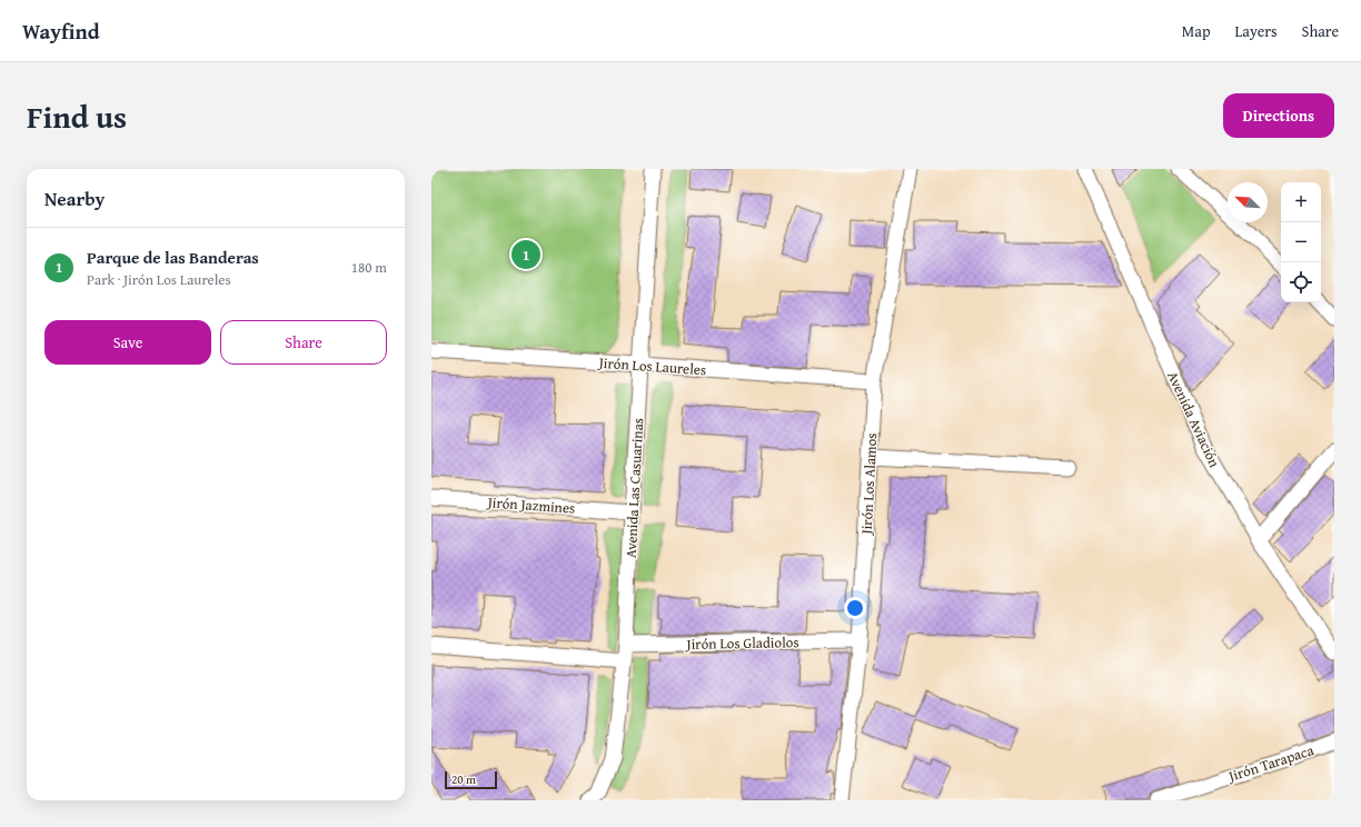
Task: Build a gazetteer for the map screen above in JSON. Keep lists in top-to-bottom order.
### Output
{
  "streets": {
    "street": [
      "Jirón Los Laureles",
      "Avenida Aviación",
      "Jirón Los Alamos",
      "Avenida Las Casuarinas",
      "Jirón Jazmines",
      "Jirón Los Gladiolos",
      "Jirón Tarapaca"
    ]
  },
  "crossings": [
    ["Jirón Los Laureles", "Jirón Los Alamos"],
    ["Jirón Los Laureles", "Avenida Las Casuarinas"],
    ["Jirón Los Alamos", "Jirón Los Gladiolos"],
    ["Avenida Las Casuarinas", "Jirón Jazmines"],
    ["Avenida Las Casuarinas", "Jirón Los Gladiolos"]
  ],
  "scale_bar": "20 m",
  "north": "top left",
  "page": {
    "header": "Wayfind",
    "nav": ["Map", "Layers", "Share"],
    "title": "Find us",
    "buttons": [
      "Directions",
      ["Save", "Share"]
    ],
    "heading": "Nearby",
    "map_buttons": ["+", "−"],
    "list": [
      {
        "mark": "1",
        "name": "Parque de las Banderas",
        "note": "Park · Jirón Los Laureles",
        "value": "180 m"
      }
    ],
    "pins": "1",
    "scale": "20 m"
  }
}
